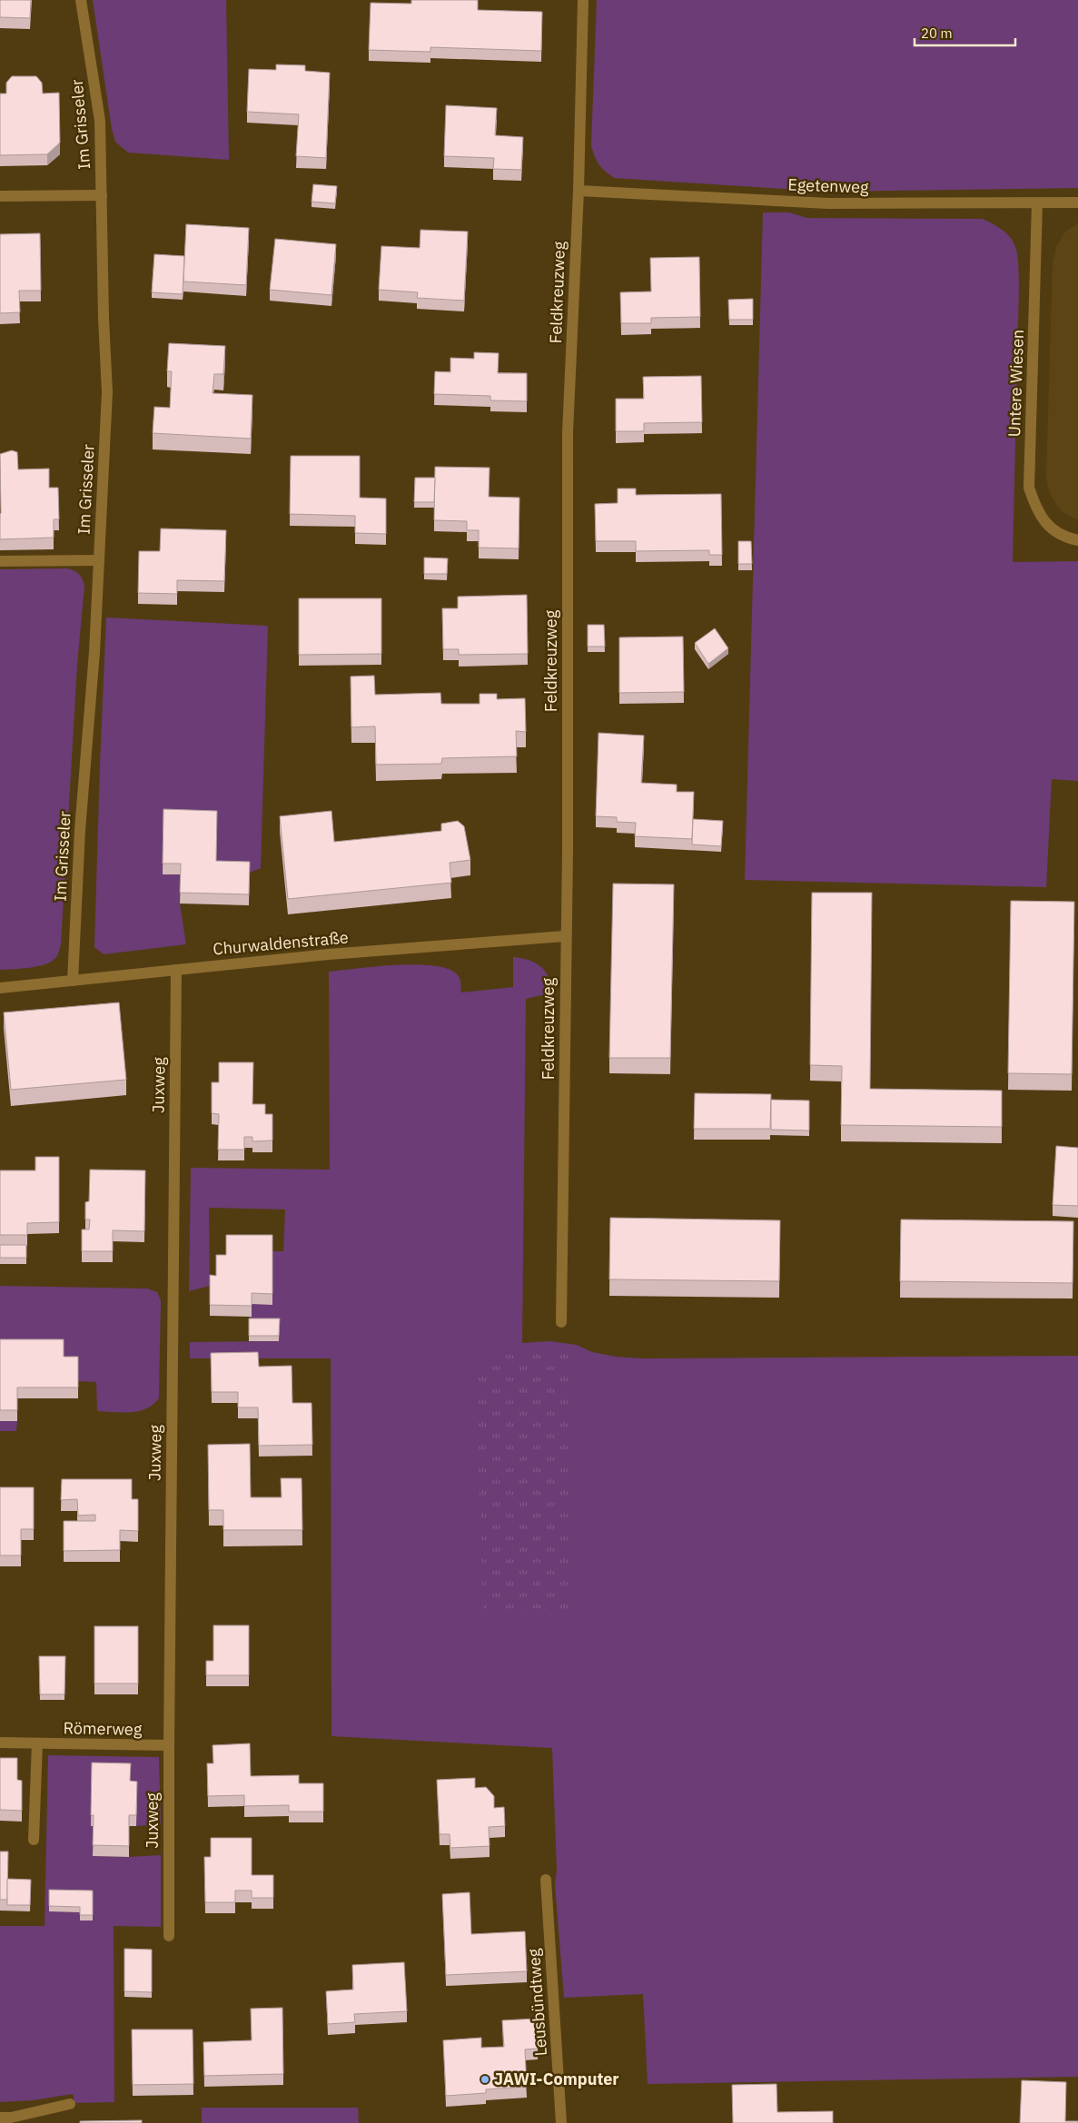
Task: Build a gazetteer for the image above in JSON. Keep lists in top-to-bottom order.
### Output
{
  "streets": {
    "street": [
      "Im Grisseler",
      "Egetenweg",
      "Feldkreuzweg",
      "Untere Wiesen",
      "Churwaldenstraße",
      "Juxweg",
      "Römerweg",
      "Leusbündtweg"
    ]
  },
  "crossings": [
    ["Im Grisseler", "Churwaldenstraße"],
    ["Egetenweg", "Feldkreuzweg"],
    ["Egetenweg", "Untere Wiesen"],
    ["Feldkreuzweg", "Churwaldenstraße"],
    ["Churwaldenstraße", "Juxweg"],
    ["Juxweg", "Römerweg"]
  ],
  "places": ["JAWI-Computer"],
  "scale_bar": "20 m"
}
